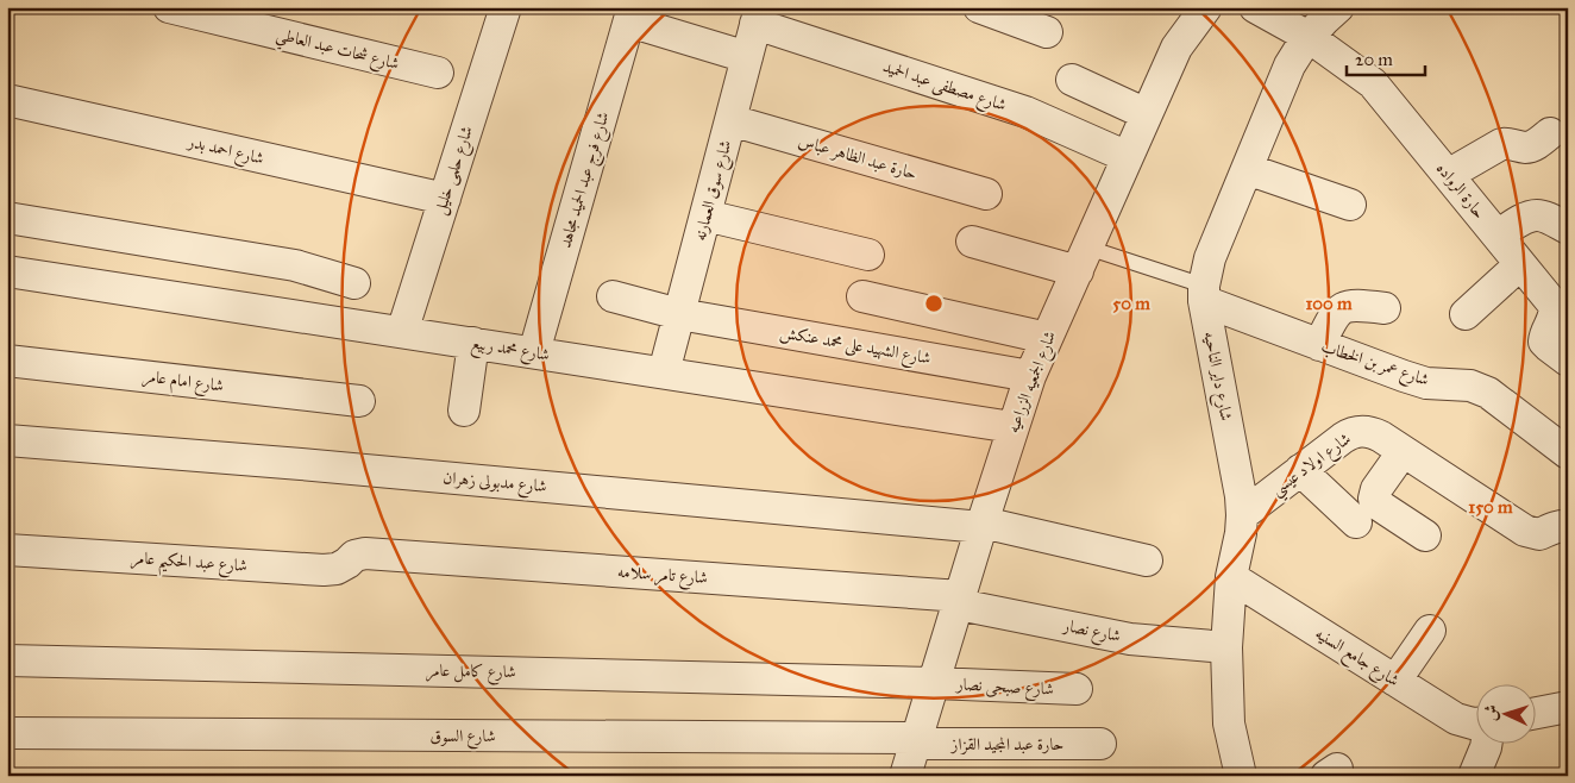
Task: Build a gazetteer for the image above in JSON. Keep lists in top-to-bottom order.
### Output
{
  "streets": {
    "street": [
      "شارع شحات عبد العاطي",
      "شارع مصطفى عبد الحميد",
      "شارع احمد بدر",
      "حارة عبد الظاهر عباس",
      "شارع حلمى خليل",
      "شارع فرج عبد الحميد مجاهد",
      "شارع سوق العمارنه",
      "حارة الرواده",
      "شارع الشهيد على محمد عنكش",
      "شارع محمد ربيع",
      "شارع عمر بن الخطاب",
      "شارع داير الناحيه",
      "شارع امام عامر",
      "شارع الجمعيه الزراعيه",
      "شارع اولاد عيسي",
      "شارع مدبولى زهران",
      "شارع عبد الحكيم عامر",
      "شارع تامر سلامه",
      "شارع نصار",
      "شارع جامع السنيه",
      "شارع كامل عامر",
      "شارع صبحى نصار",
      "شارع السوق",
      "حارة عبد المجيد القزاز"
    ]
  },
  "crossings": [
    ["شارع مصطفى عبد الحميد", "شارع سوق العمارنه"],
    ["شارع مصطفى عبد الحميد", "شارع الجمعيه الزراعيه"],
    ["شارع احمد بدر", "شارع حلمى خليل"],
    ["حارة عبد الظاهر عباس", "شارع سوق العمارنه"],
    ["شارع حلمى خليل", "شارع محمد ربيع"],
    ["شارع فرج عبد الحميد مجاهد", "شارع محمد ربيع"],
    ["شارع سوق العمارنه", "شارع الشهيد على محمد عنكش"],
    ["شارع سوق العمارنه", "شارع محمد ربيع"],
    ["حارة الرواده", "شارع داير الناحيه"],
    ["شارع الشهيد على محمد عنكش", "شارع الجمعيه الزراعيه"],
    ["شارع محمد ربيع", "شارع الجمعيه الزراعيه"],
    ["شارع عمر بن الخطاب", "شارع داير الناحيه"],
    ["شارع داير الناحيه", "شارع اولاد عيسي"],
    ["شارع داير الناحيه", "شارع نصار"],
    ["شارع داير الناحيه", "شارع جامع السنيه"],
    ["شارع الجمعيه الزراعيه", "شارع مدبولى زهران"],
    ["شارع الجمعيه الزراعيه", "شارع تامر سلامه"],
    ["شارع الجمعيه الزراعيه", "شارع نصار"],
    ["شارع الجمعيه الزراعيه", "شارع كامل عامر"],
    ["شارع الجمعيه الزراعيه", "شارع صبحى نصار"],
    ["شارع الجمعيه الزراعيه", "شارع السوق"],
    ["شارع الجمعيه الزراعيه", "حارة عبد المجيد القزاز"],
    ["شارع عبد الحكيم عامر", "شارع تامر سلامه"],
    ["شارع تامر سلامه", "شارع نصار"],
    ["شارع كامل عامر", "شارع صبحى نصار"],
    ["شارع السوق", "حارة عبد المجيد القزاز"]
  ],
  "scale_bar": "20 m",
  "north": "left",
  "rings": ["50 m", "100 m", "150 m"]
}
